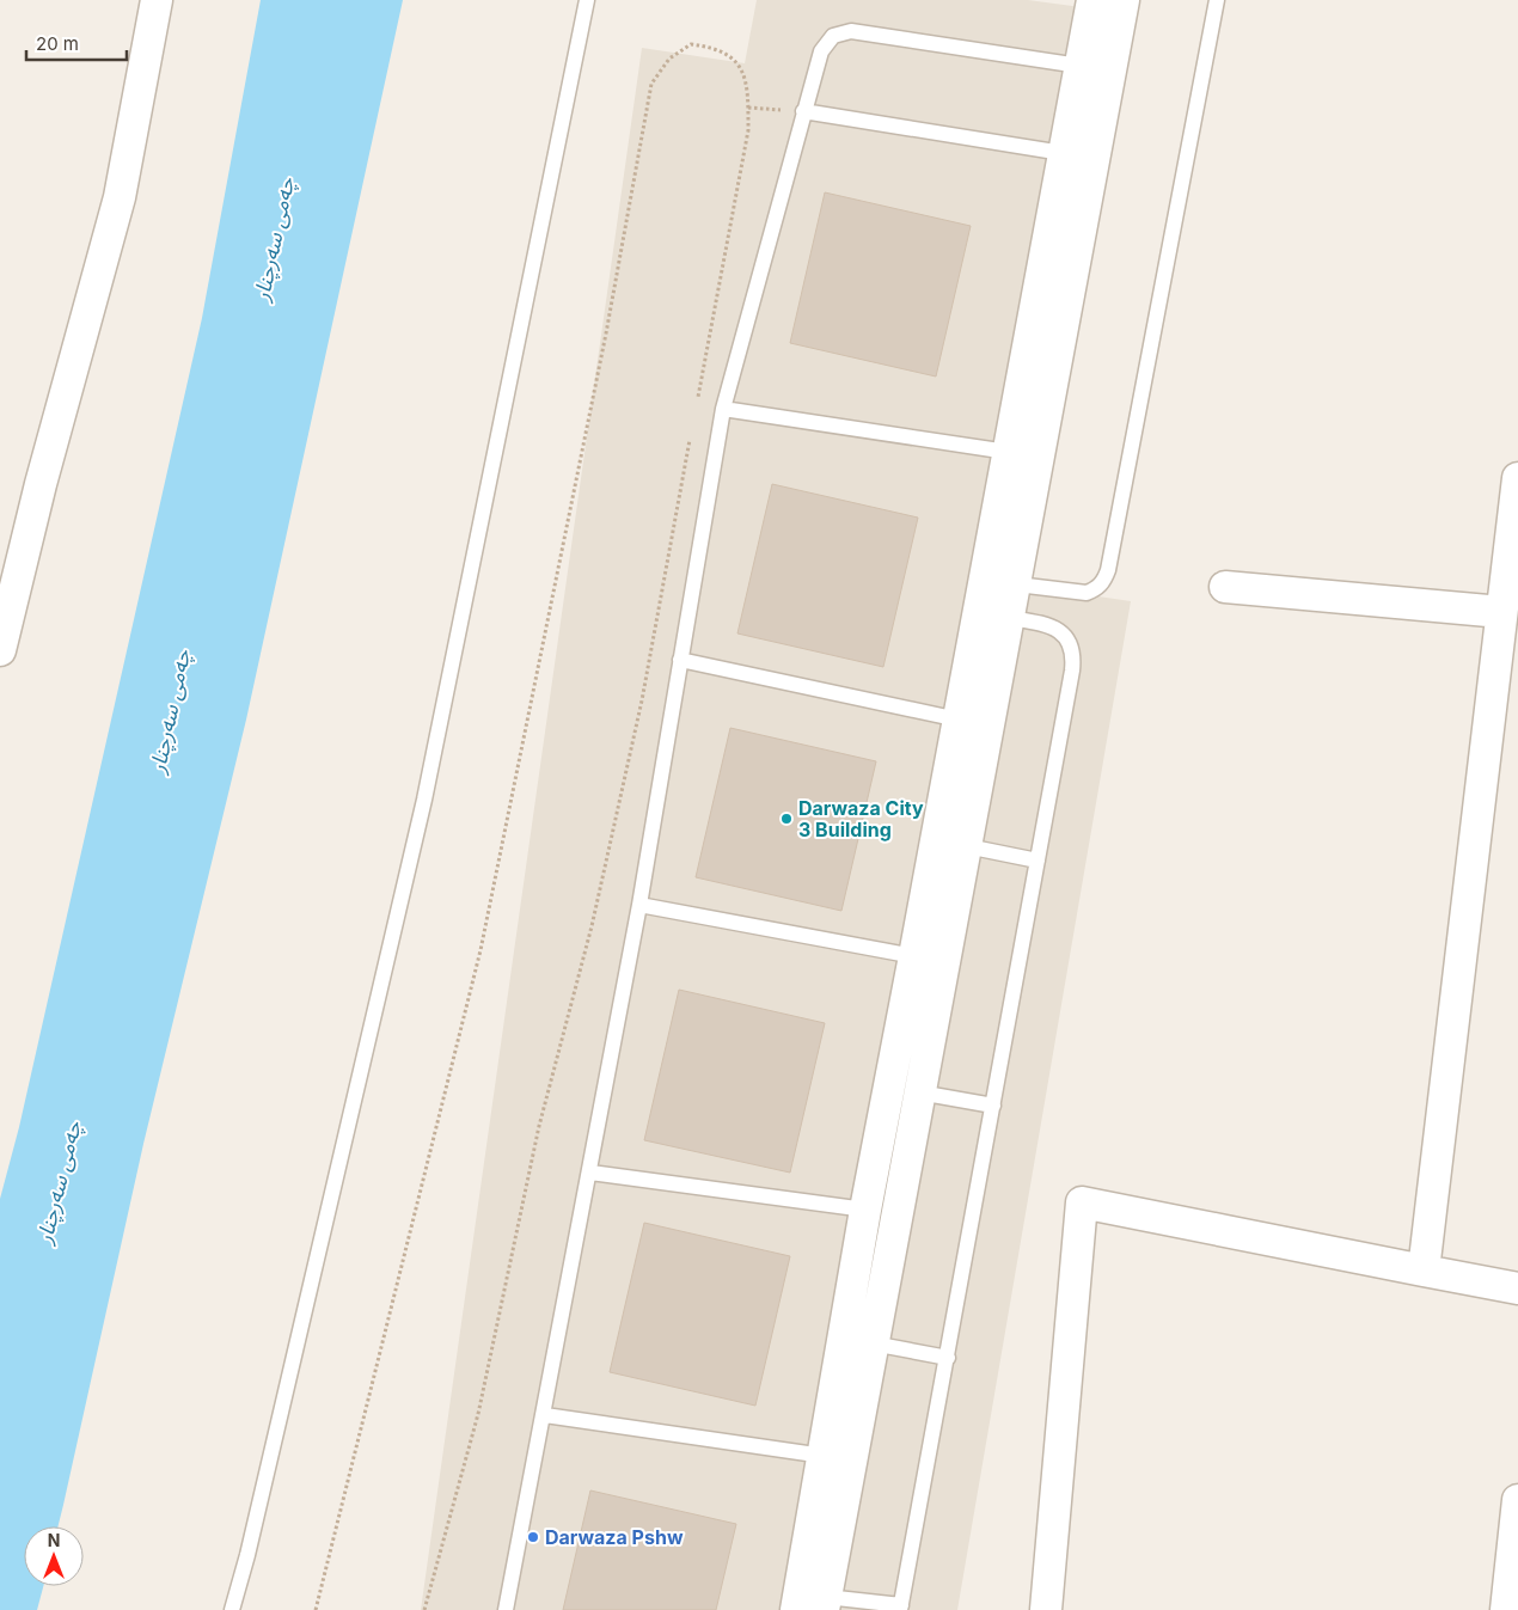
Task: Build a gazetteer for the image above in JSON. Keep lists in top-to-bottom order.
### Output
{
  "water": ["چەمی سەرچنار"],
  "places": ["Darwaza City 3 Building", "Darwaza Pshw"],
  "scale_bar": "20 m",
  "north": "top"
}
